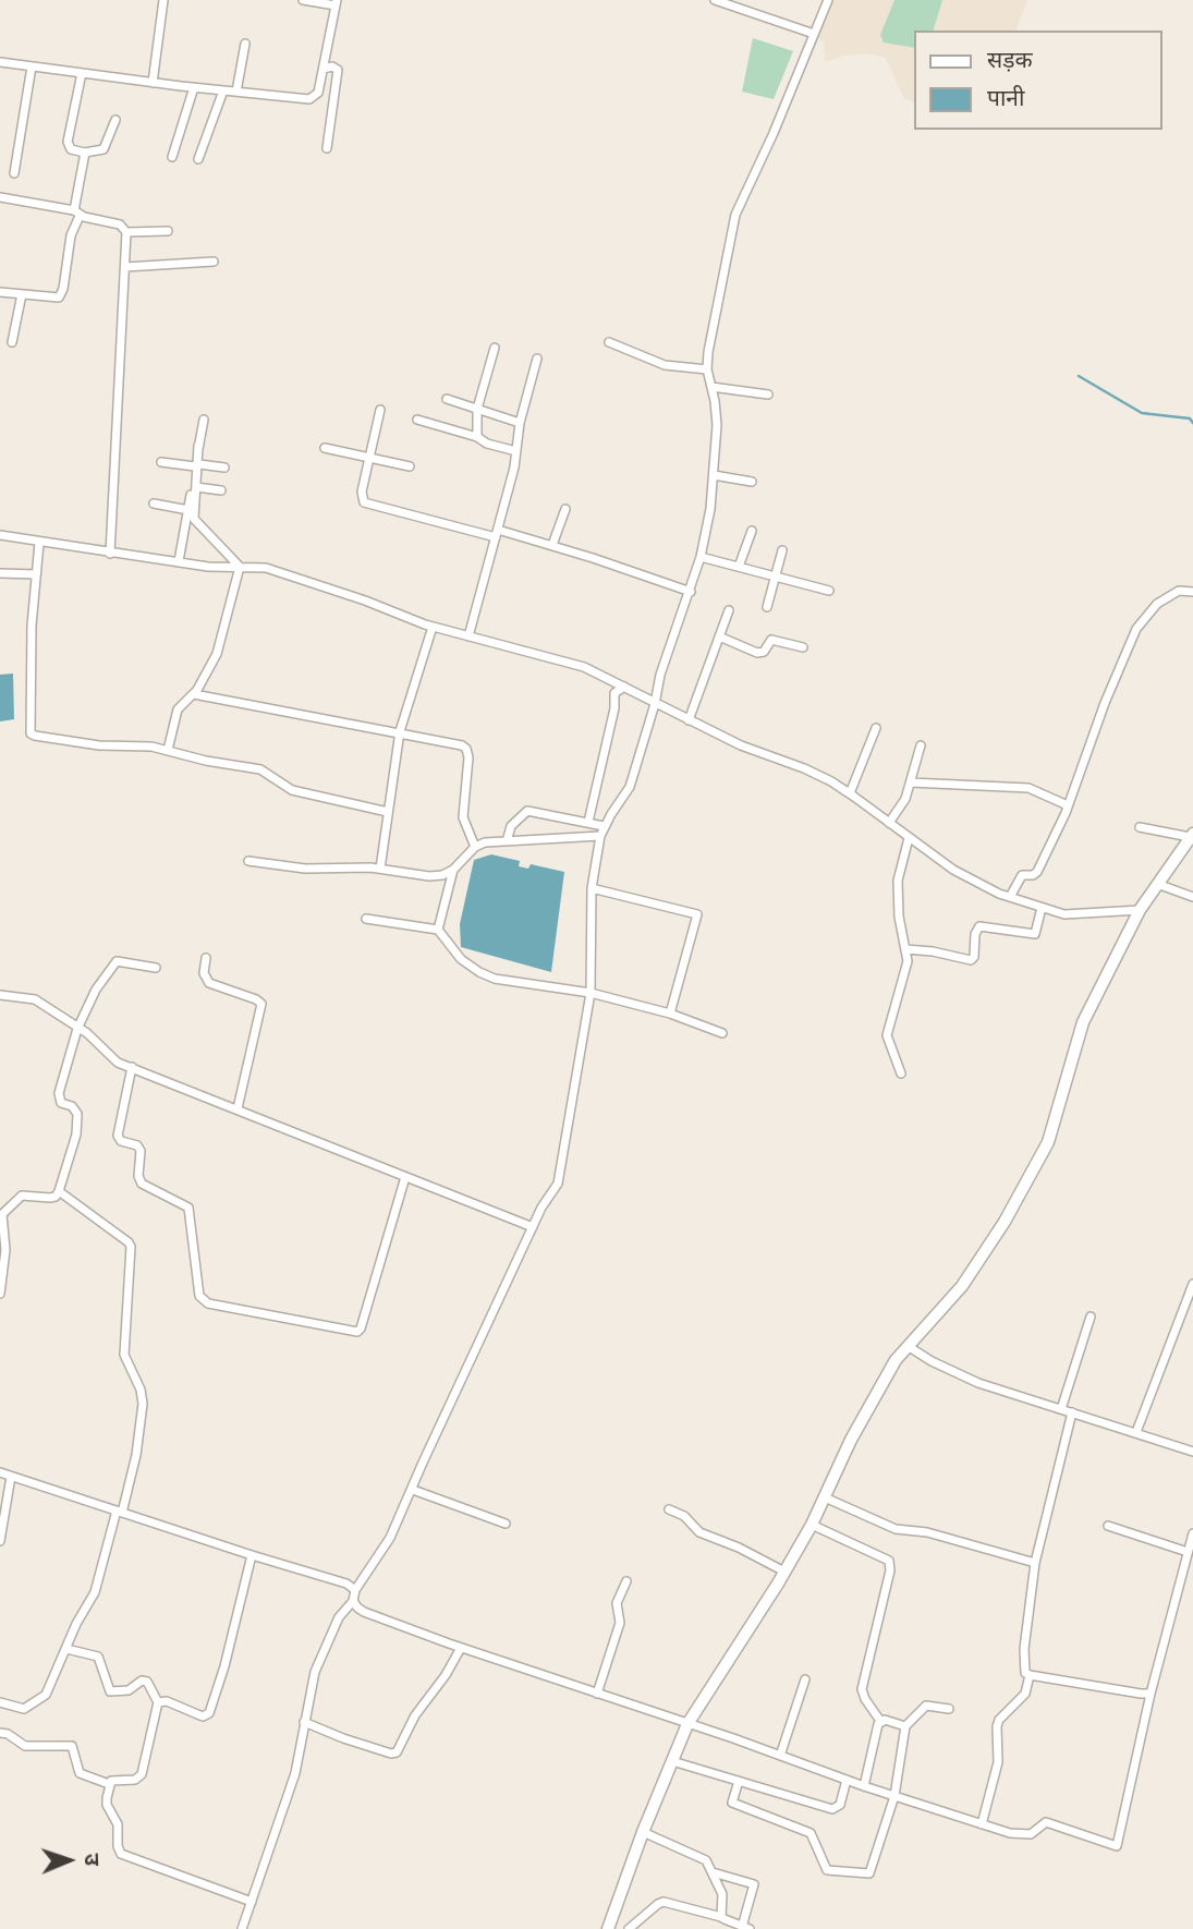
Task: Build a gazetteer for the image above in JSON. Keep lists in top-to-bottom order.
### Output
{
  "legend": ["सड़क", "पानी"],
  "north": "right"
}
